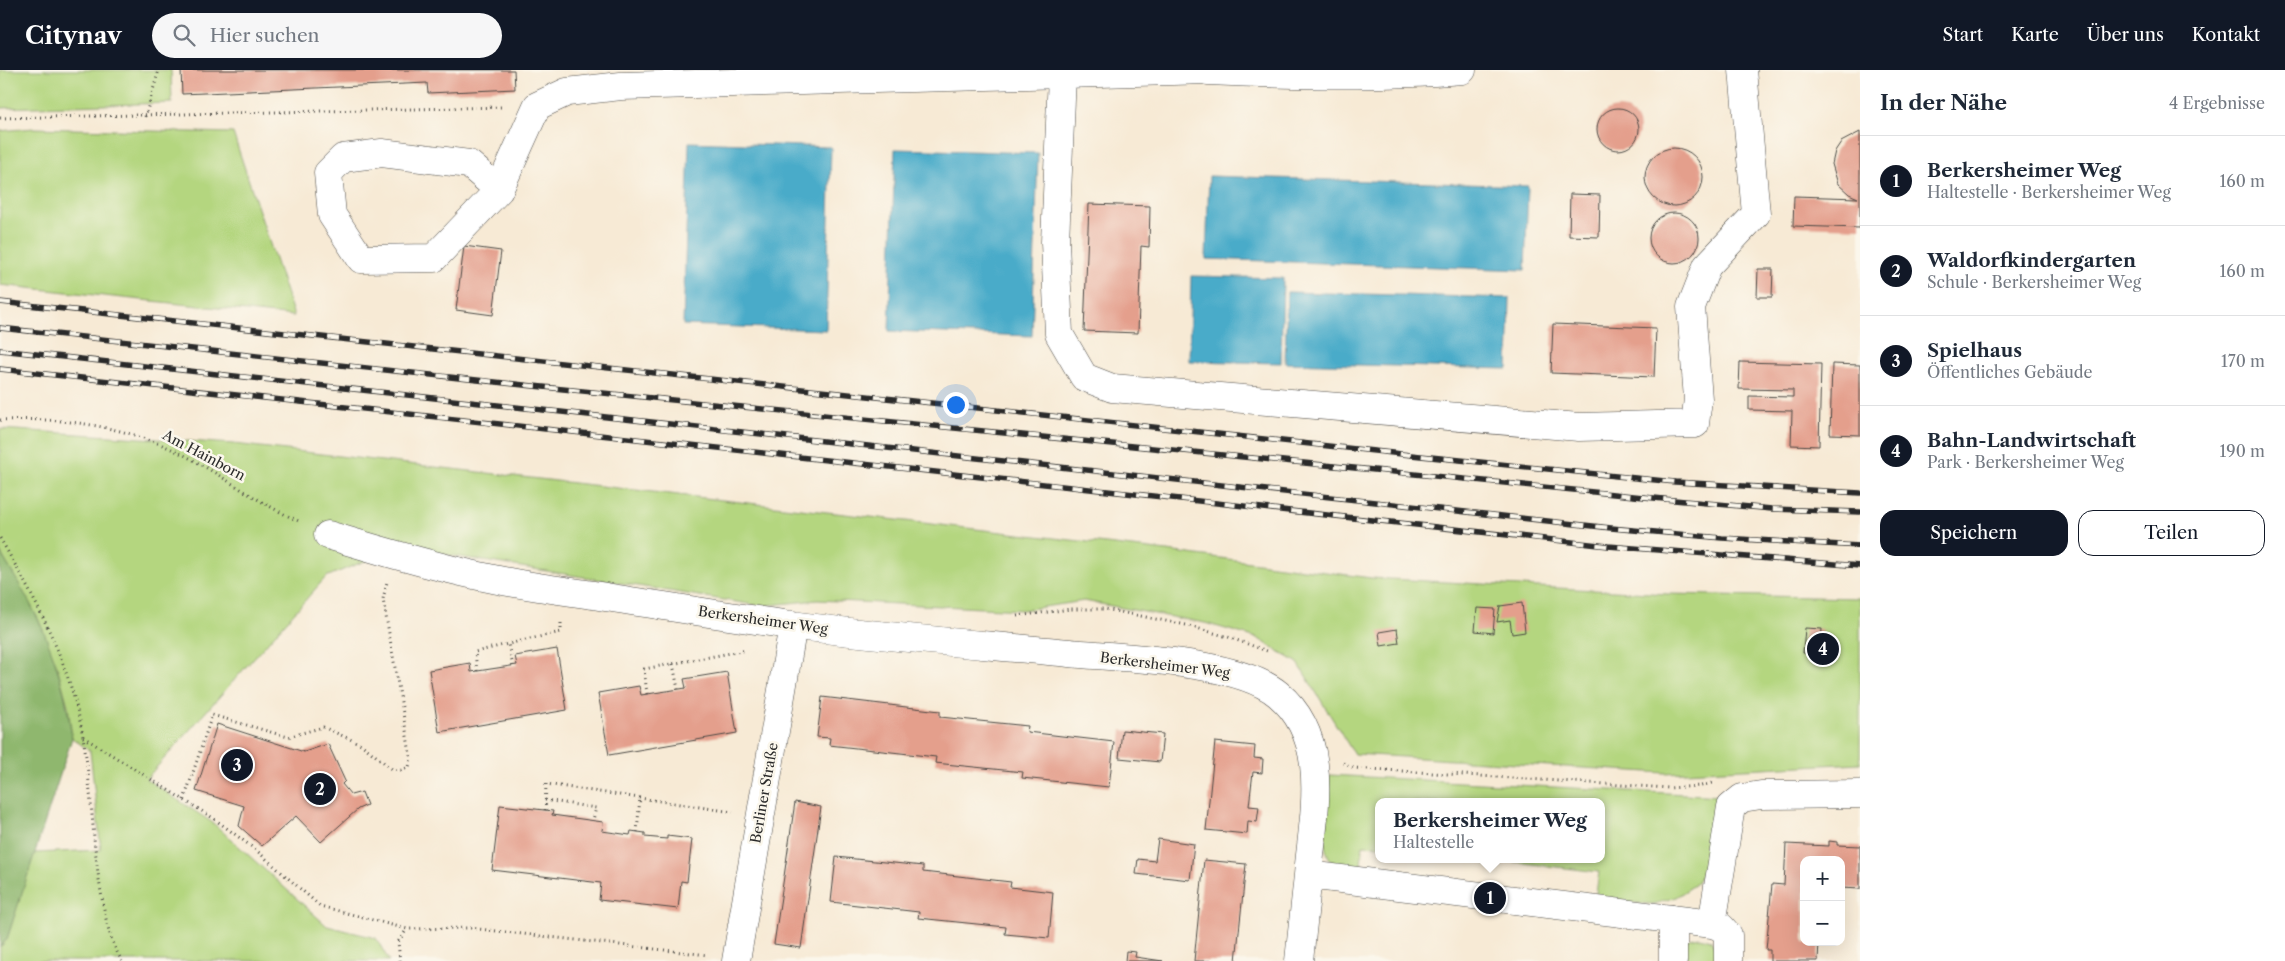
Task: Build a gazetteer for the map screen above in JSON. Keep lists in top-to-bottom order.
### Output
{
  "streets": {
    "street": ["Berkersheimer Weg", "Berliner Straße"],
    "path": ["Am Hainborn"]
  },
  "crossings": [
    ["Am Hainborn", "Berkersheimer Weg"],
    ["Berkersheimer Weg", "Berliner Straße"]
  ],
  "page": {
    "header": "Citynav",
    "search": "Hier suchen",
    "nav": [
      "Start",
      "Karte",
      "Über uns",
      "Kontakt"
    ],
    "heading": ["In der Nähe", "4 Ergebnisse"],
    "list": [
      {
        "mark": "1",
        "name": "Berkersheimer Weg",
        "note": "Haltestelle · Berkersheimer Weg",
        "value": "160 m"
      },
      {
        "mark": "2",
        "name": "Waldorfkindergarten",
        "note": "Schule · Berkersheimer Weg",
        "value": "160 m"
      },
      {
        "mark": "3",
        "name": "Spielhaus",
        "note": "Öffentliches Gebäude",
        "value": "170 m"
      },
      {
        "mark": "4",
        "name": "Bahn-Landwirtschaft",
        "note": "Park · Berkersheimer Weg",
        "value": "190 m"
      }
    ],
    "buttons": ["Speichern", "Teilen"],
    "pins": [
      "4",
      "3",
      "2",
      "1"
    ],
    "popup": ["Berkersheimer Weg", "Haltestelle"],
    "map_buttons": ["+", "−"]
  }
}
